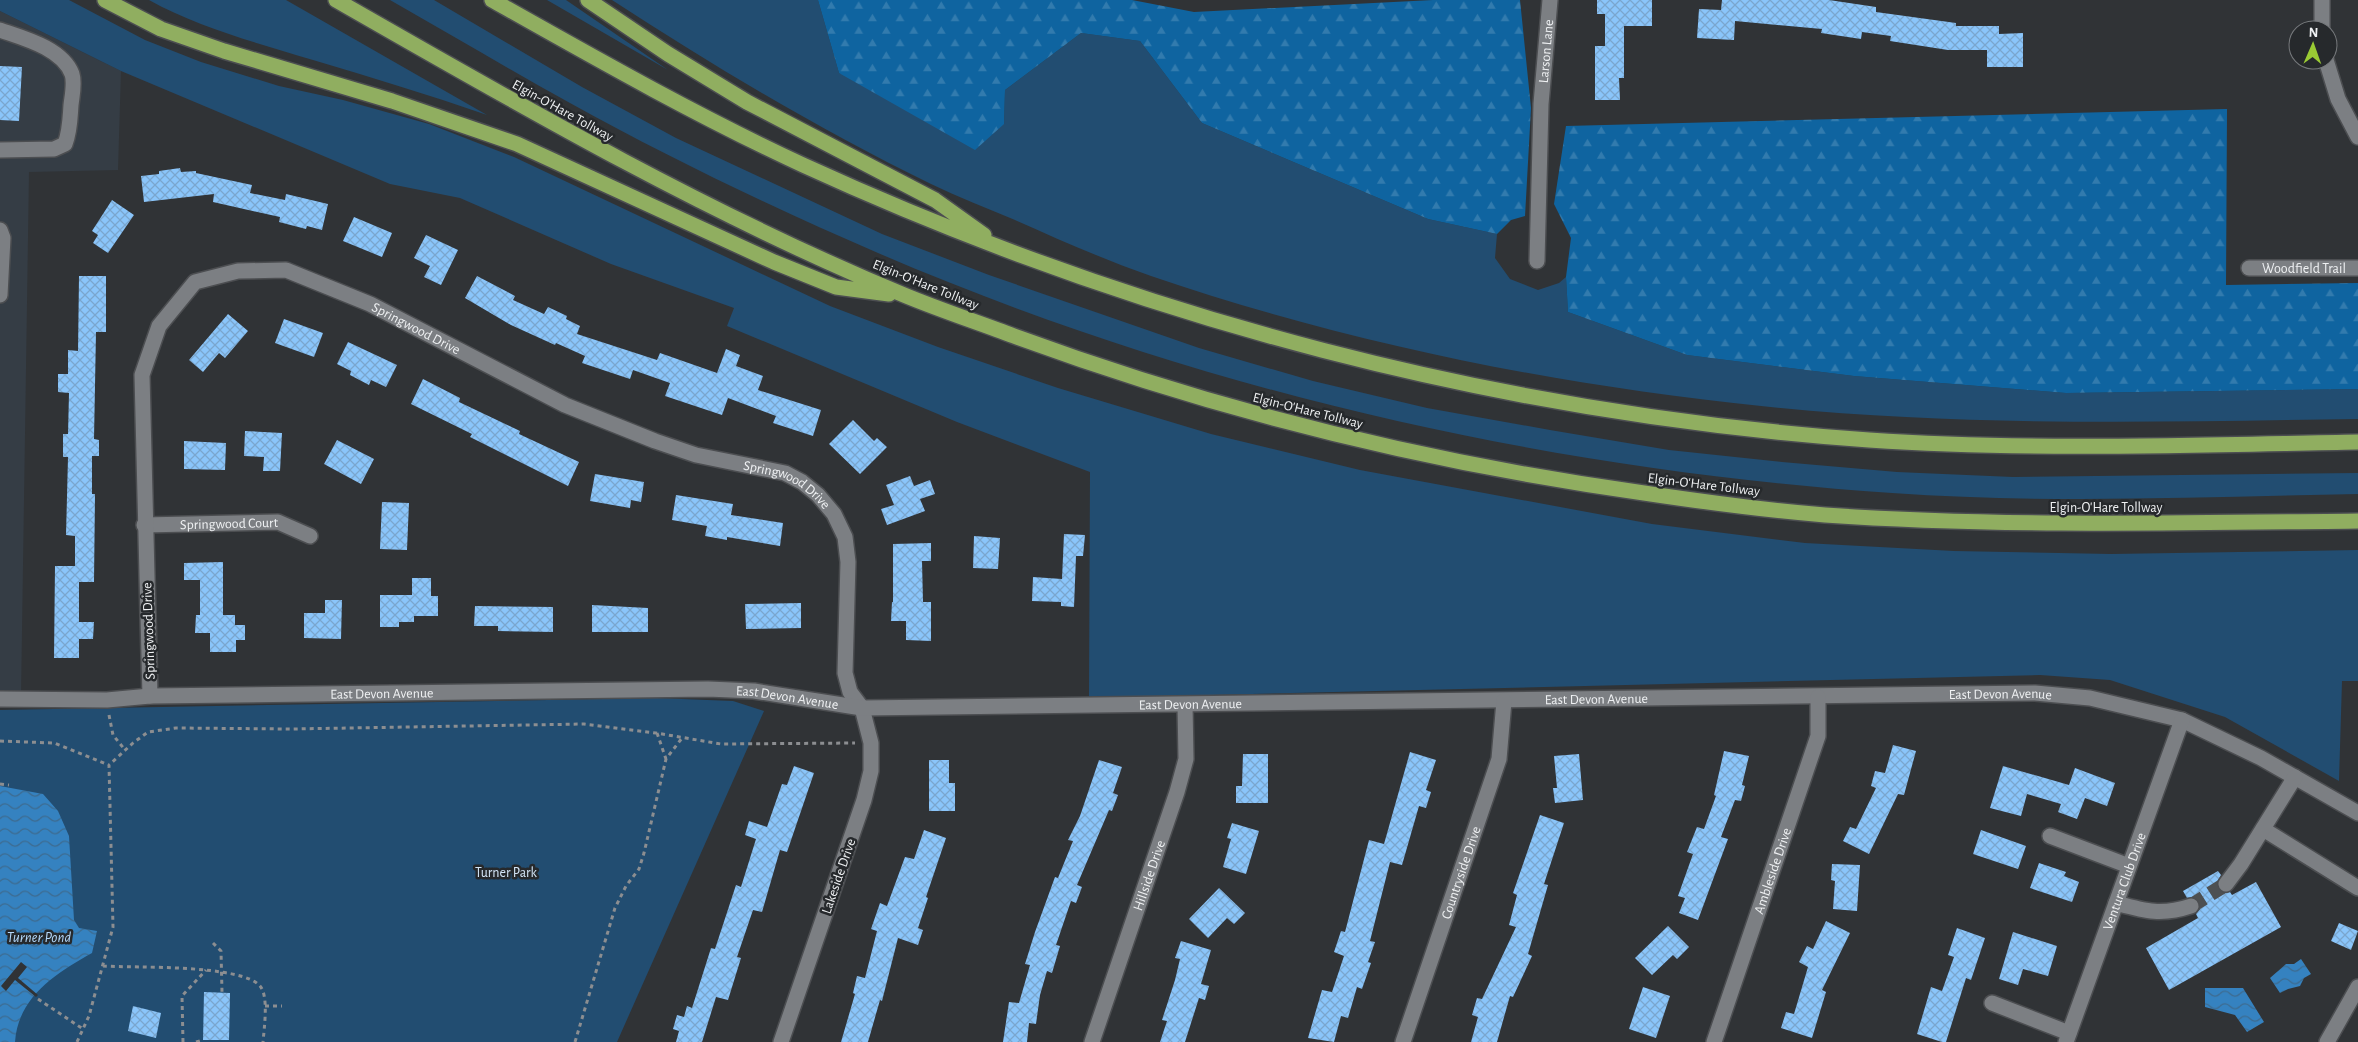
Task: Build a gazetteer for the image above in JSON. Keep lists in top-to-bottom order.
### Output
{
  "streets": {
    "highway": ["Elgin-O'Hare Tollway"],
    "street": [
      "Larson Lane",
      "Woodfield Trail",
      "Springwood Drive",
      "Springwood Court",
      "East Devon Avenue",
      "Ambleside Drive",
      "Countryside Drive",
      "Hillside Drive",
      "Lakeside Drive",
      "Ventura Club Drive"
    ]
  },
  "crossings": [
    ["Springwood Drive", "Springwood Court"],
    ["Springwood Drive", "East Devon Avenue"],
    ["Springwood Drive", "Lakeside Drive"],
    ["East Devon Avenue", "Ambleside Drive"],
    ["East Devon Avenue", "Countryside Drive"],
    ["East Devon Avenue", "Hillside Drive"],
    ["East Devon Avenue", "Lakeside Drive"],
    ["East Devon Avenue", "Ventura Club Drive"]
  ],
  "water": ["Turner Pond"],
  "parks": ["Turner Park"],
  "north": "top"
}
